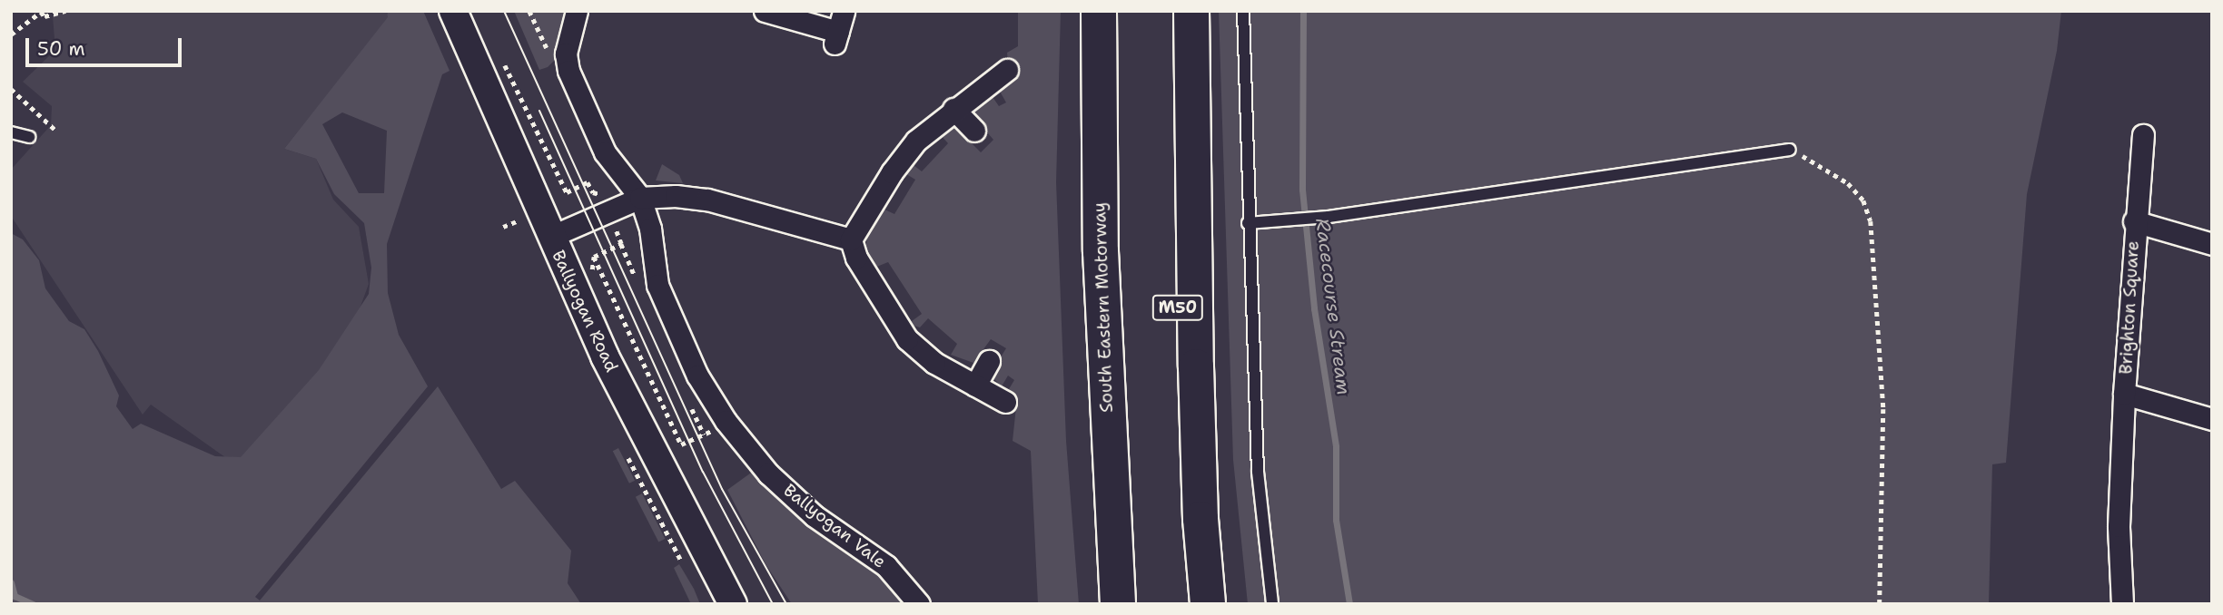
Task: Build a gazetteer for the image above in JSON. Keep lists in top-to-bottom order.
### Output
{
  "streets": {
    "highway": ["South Eastern Motorway", "M50"],
    "street": ["Brighton Square", "Ballyogan Road", "Ballyogan Vale"]
  },
  "water": ["Racecourse Stream"],
  "scale_bar": "50 m"
}
